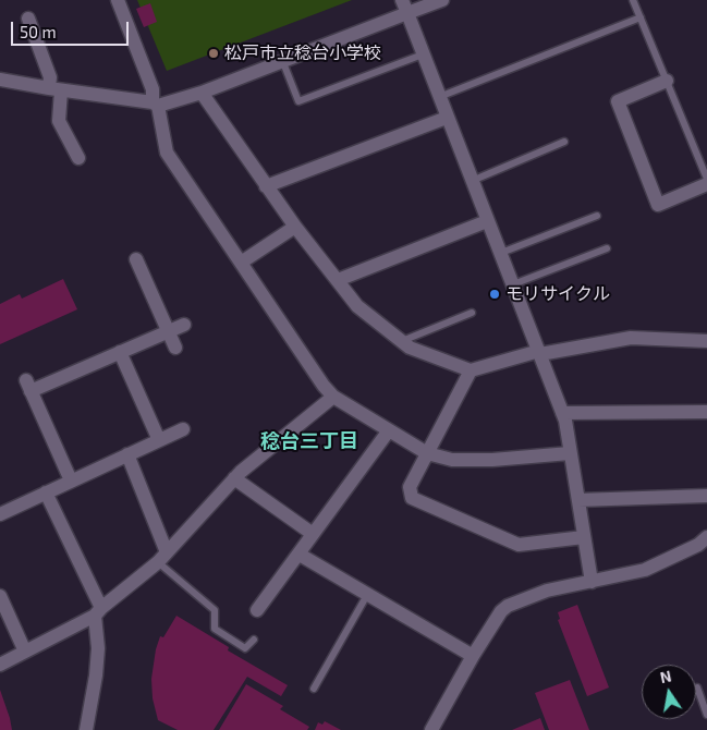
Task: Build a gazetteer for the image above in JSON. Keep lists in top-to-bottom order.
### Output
{
  "districts": ["稔台三丁目"],
  "places": ["松戸市立稔台小学校", "モリサイクル"],
  "scale_bar": "50 m",
  "north": "top"
}
